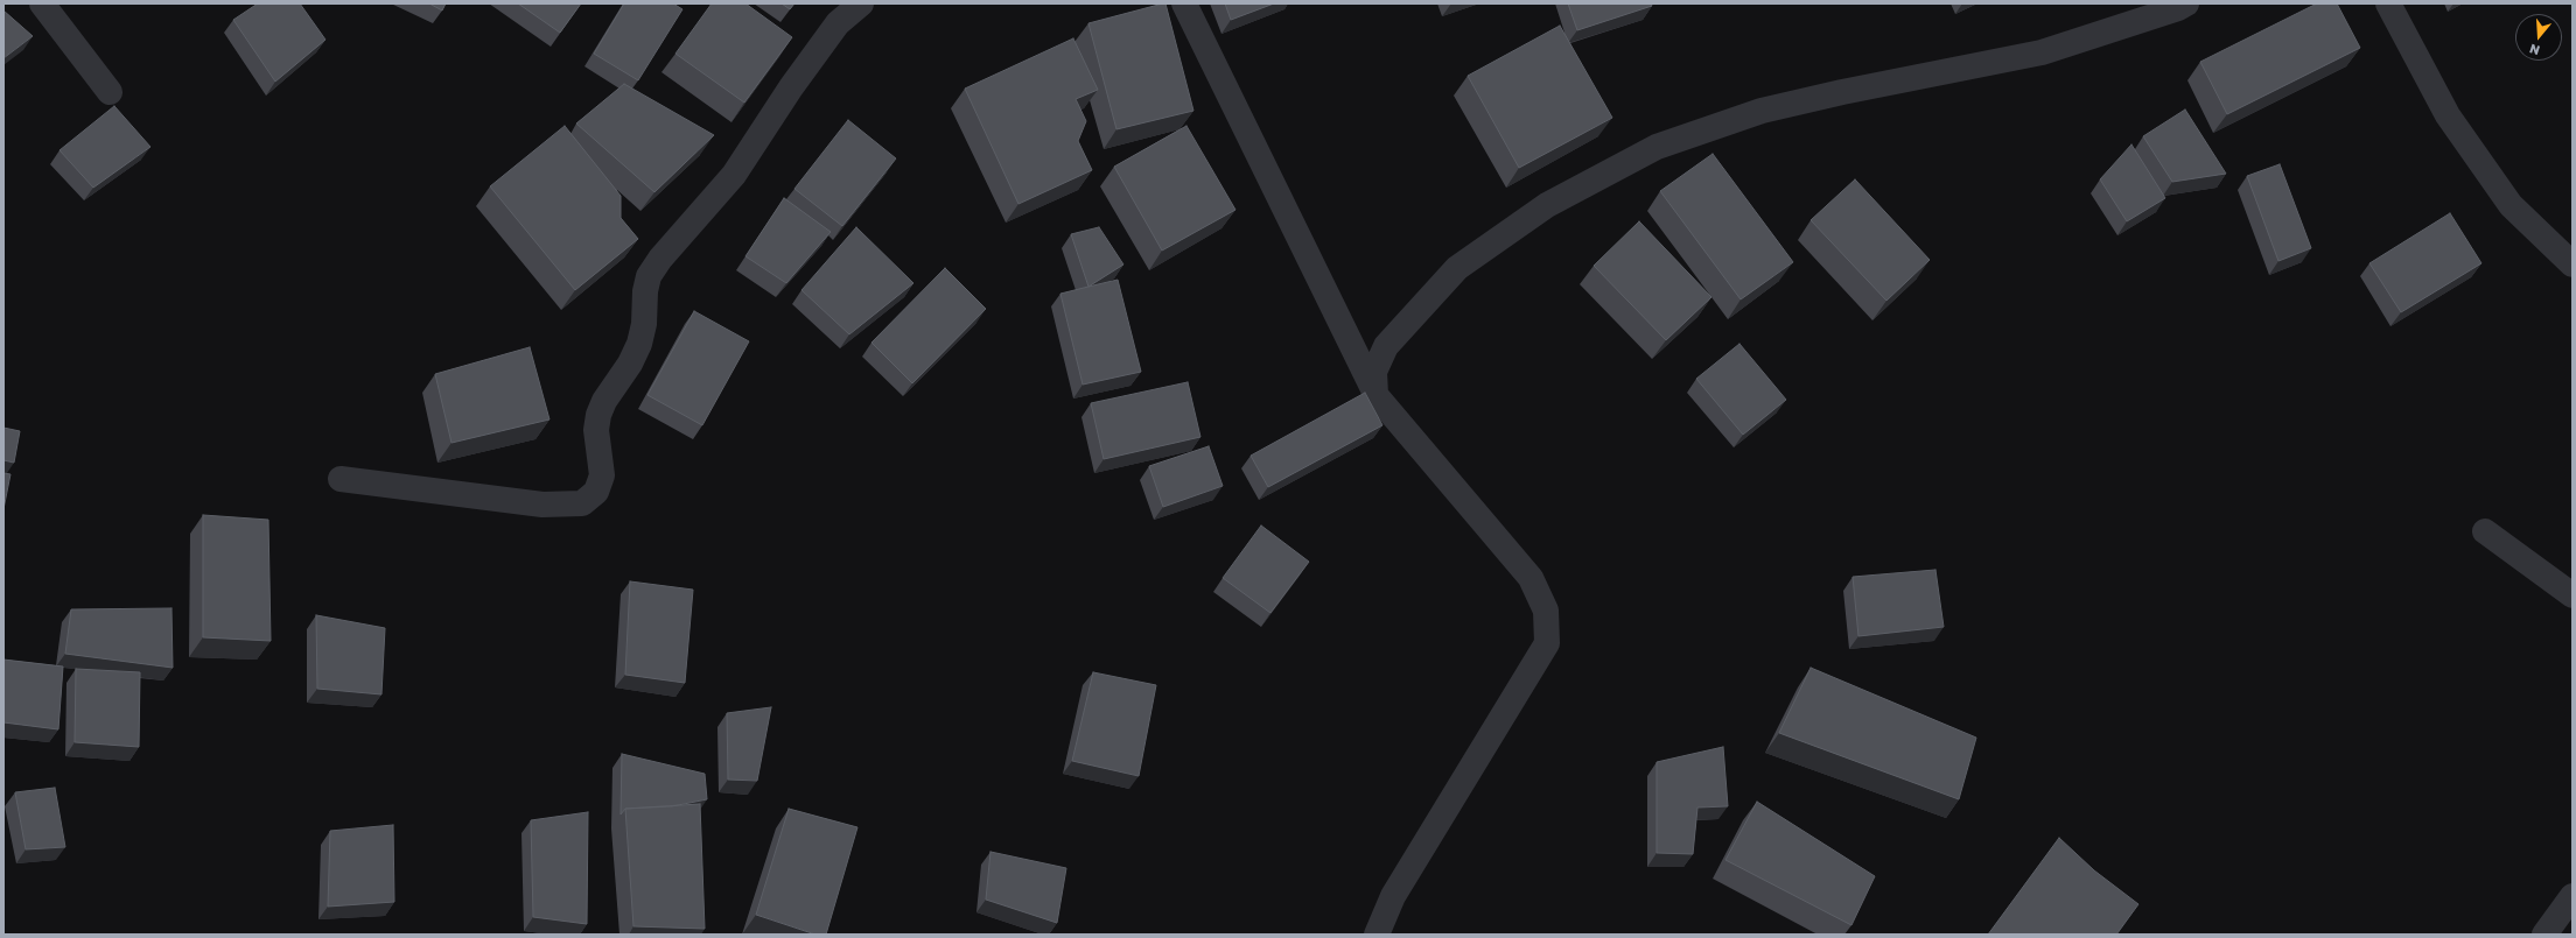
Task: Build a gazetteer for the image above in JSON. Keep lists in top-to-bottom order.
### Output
{
  "north": "bottom"
}
